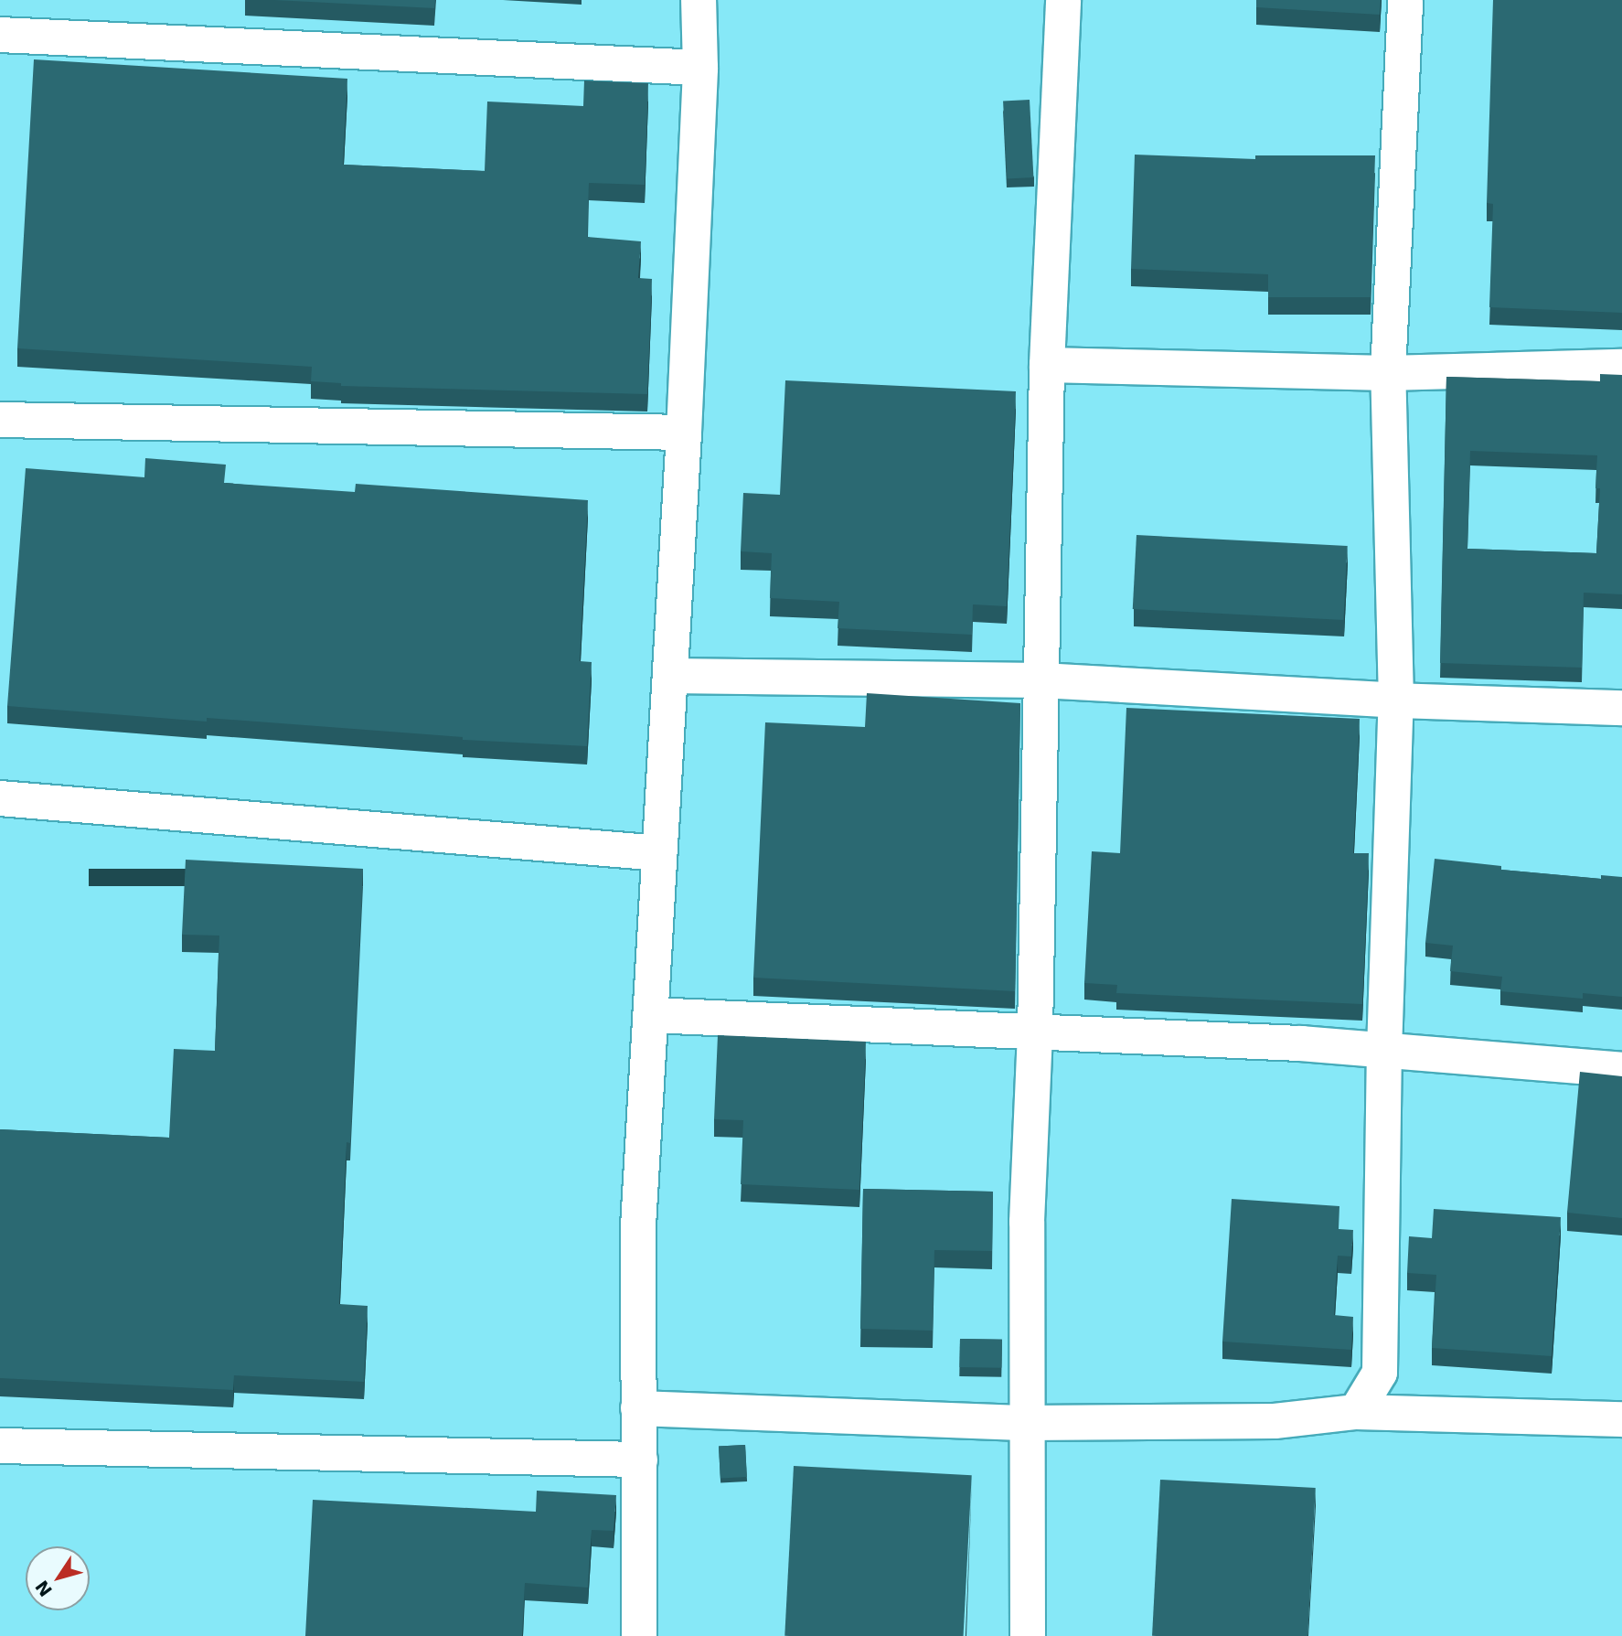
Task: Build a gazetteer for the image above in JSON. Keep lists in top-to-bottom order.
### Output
{
  "north": "bottom left"
}
